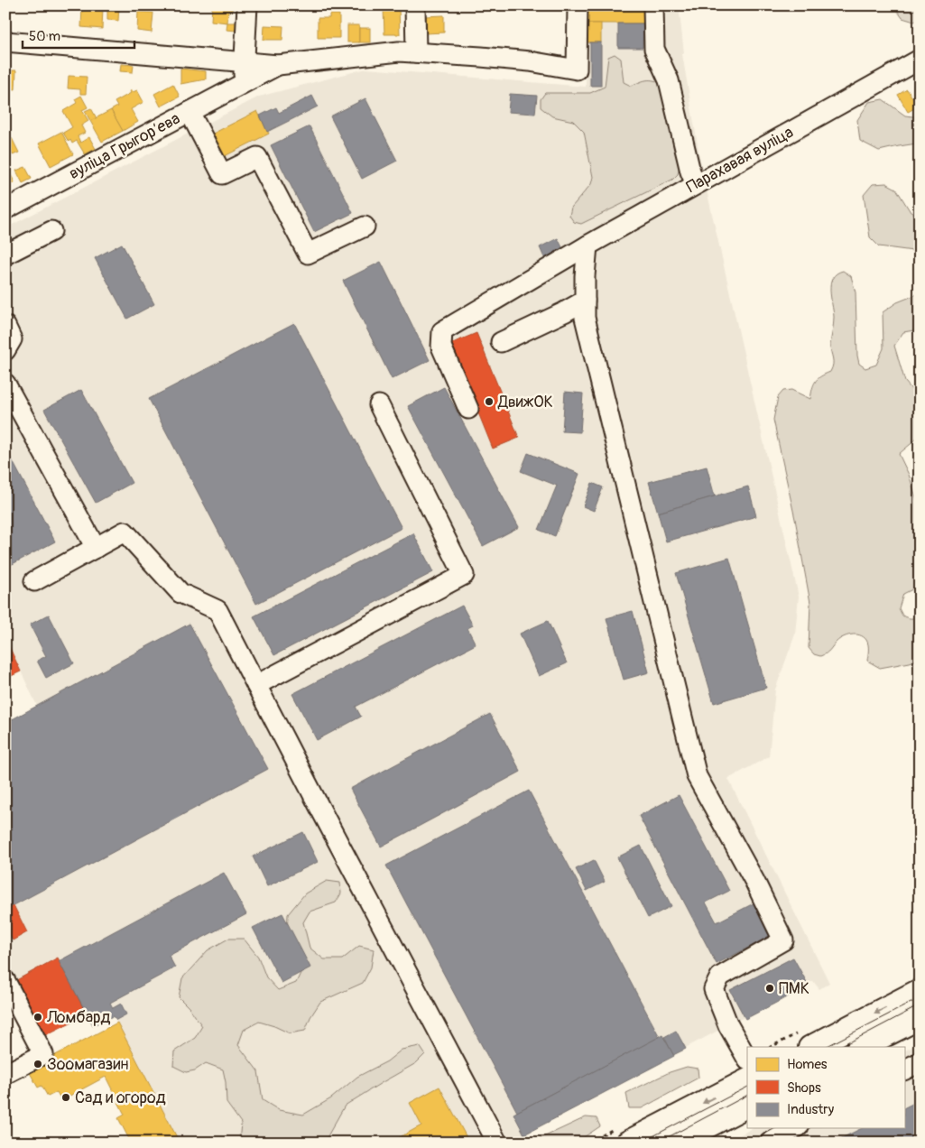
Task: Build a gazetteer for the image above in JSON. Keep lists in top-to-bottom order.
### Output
{
  "streets": {
    "street": ["вуліца Грыгорʼева", "Парахавая вуліца"]
  },
  "places": [
    "ДвижОК",
    "ПМК",
    "Ломбард",
    "Зоомагазин",
    "Сад и огород"
  ],
  "legend": ["Homes", "Shops", "Industry"],
  "scale_bar": "50 m"
}
